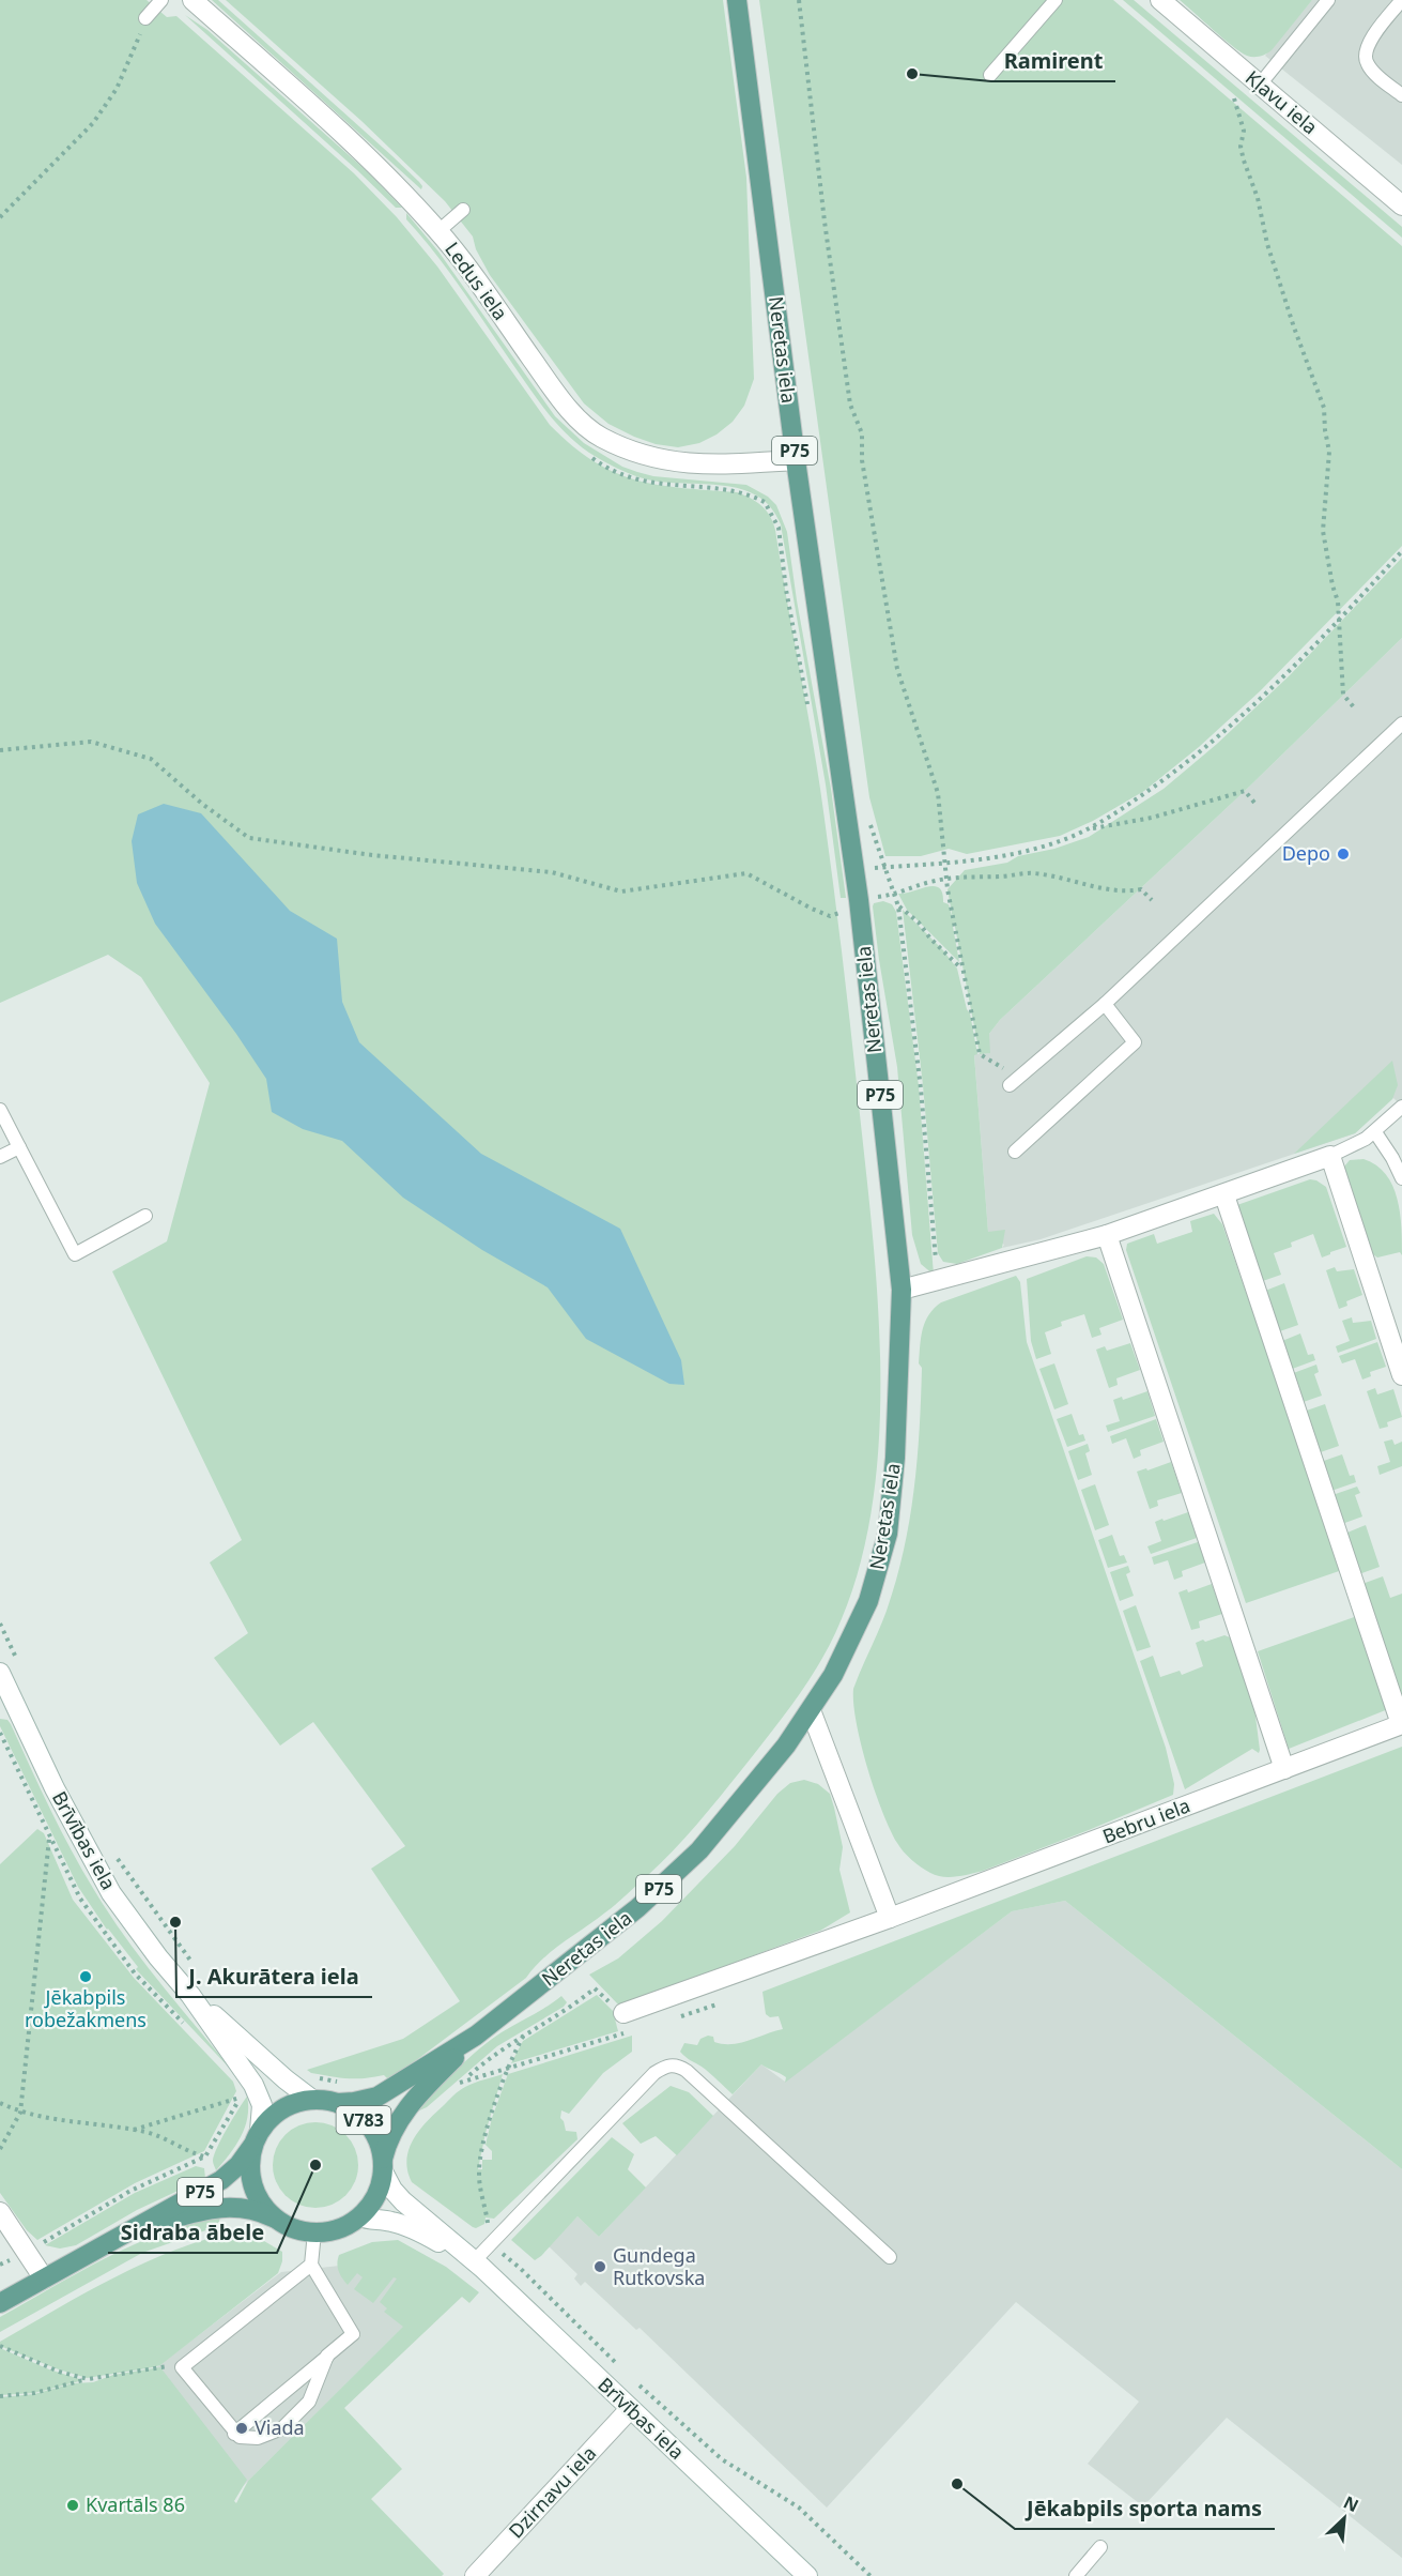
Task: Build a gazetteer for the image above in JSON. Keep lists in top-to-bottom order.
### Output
{
  "streets": {
    "main road": ["Neretas iela", "P75", "V783"],
    "street": [
      "Kļavu iela",
      "Ledus iela",
      "Bebru iela",
      "Brīvības iela",
      "Dzirnavu iela"
    ]
  },
  "crossings": [
    ["Ledus iela", "Neretas iela"],
    ["Neretas iela", "P75"],
    ["P75", "V783"],
    ["Brīvības iela", "V783"],
    ["Brīvības iela", "Dzirnavu iela"]
  ],
  "places": [
    "Ramirent",
    "Depo",
    "J. Akurātera iela",
    "Jēkabpils robežakmens",
    "Sidraba ābele",
    "Gundega Rutkovska",
    "Viada",
    "Jēkabpils sporta nams",
    "Kvartāls 86"
  ],
  "north": "top right"
}
